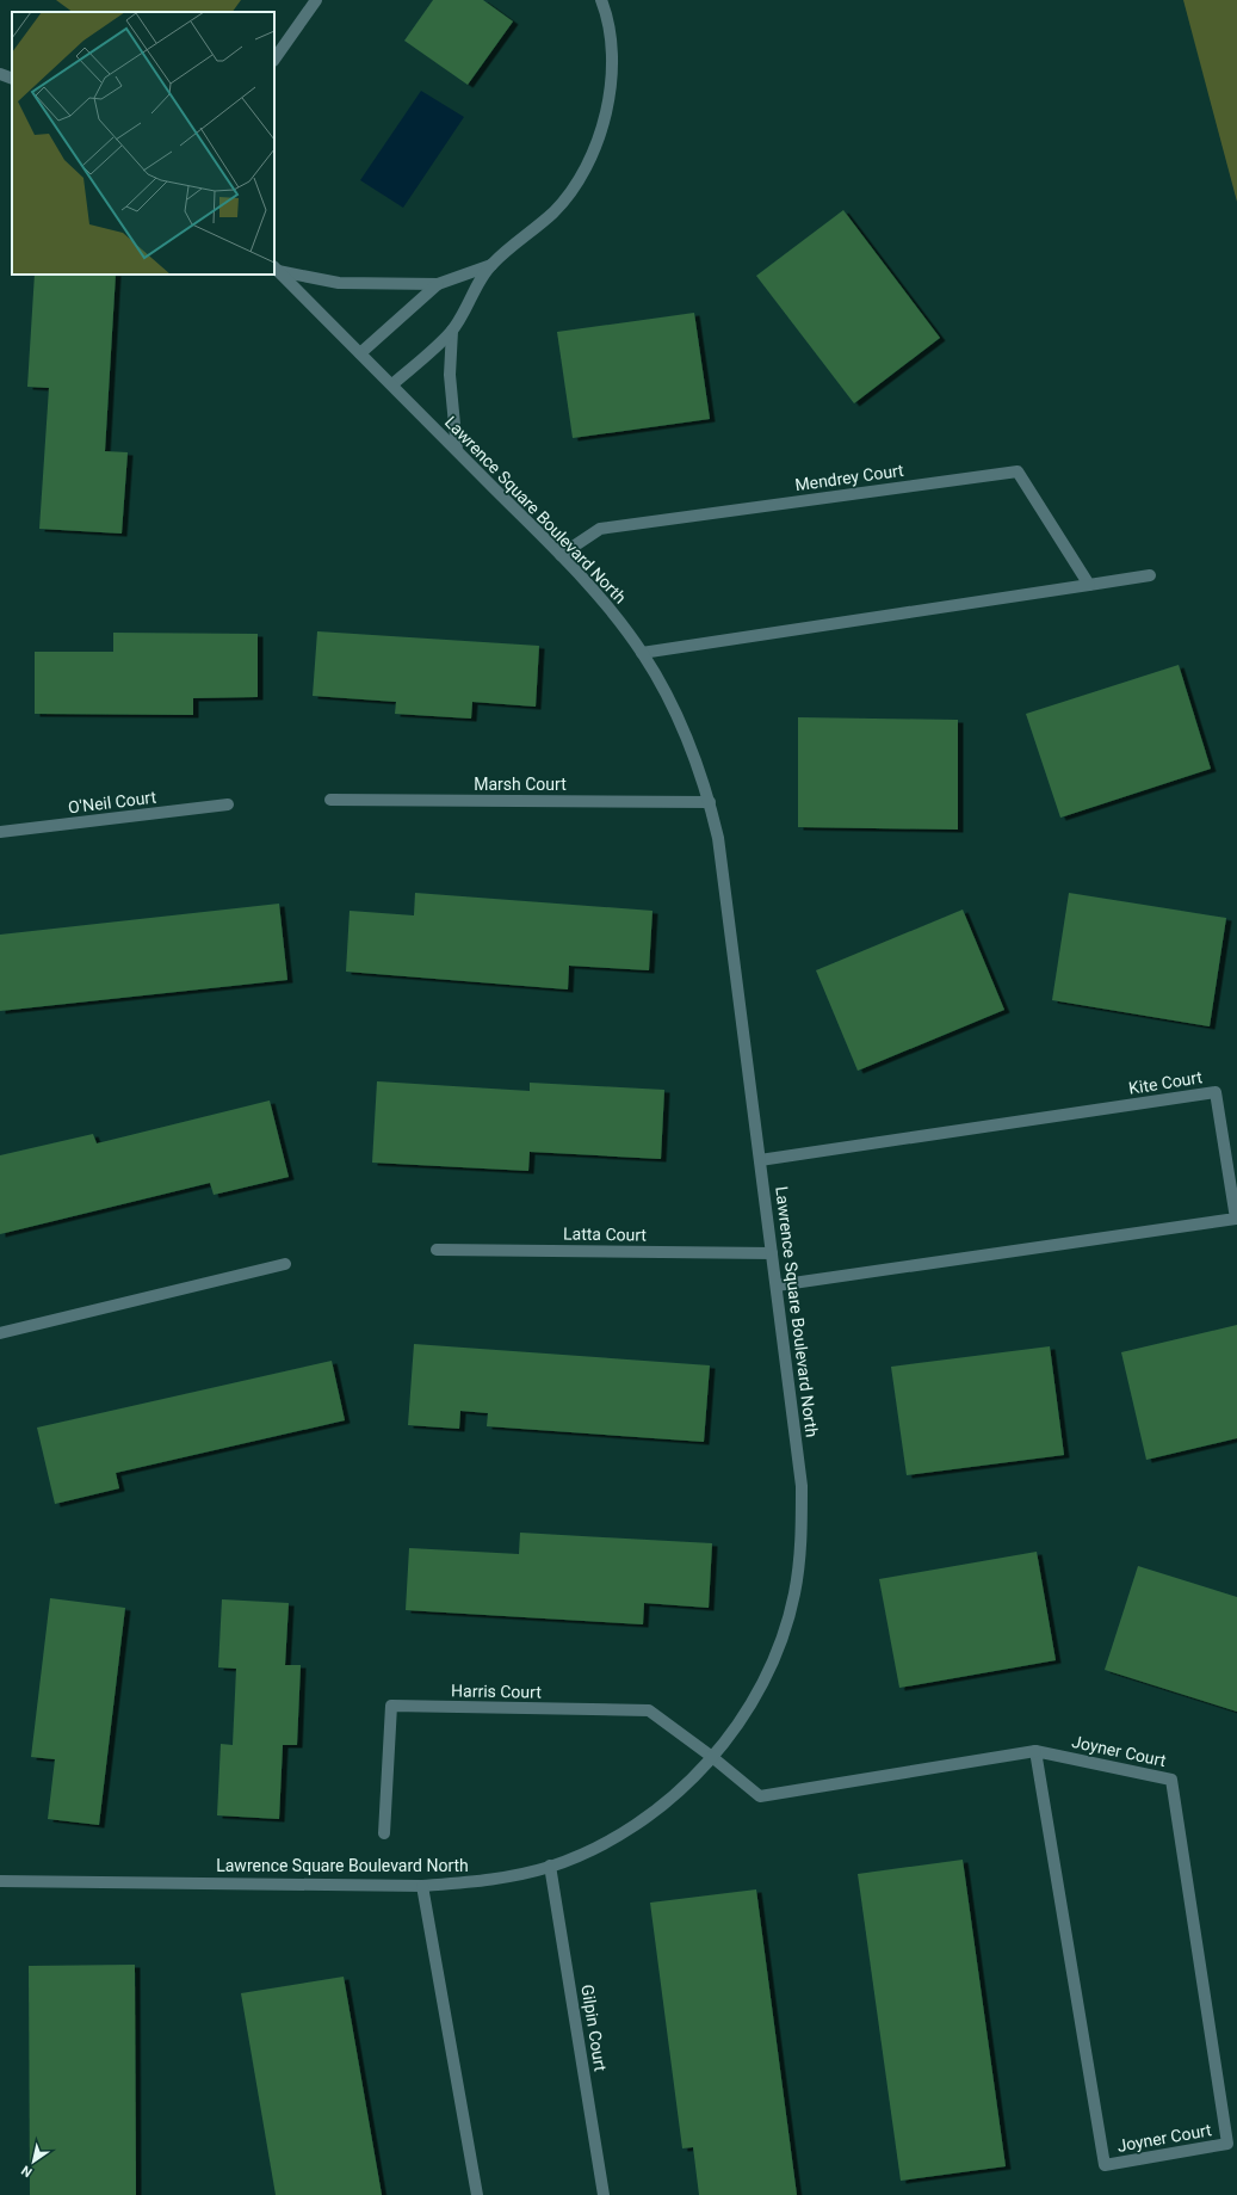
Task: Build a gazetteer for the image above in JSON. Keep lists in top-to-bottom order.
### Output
{
  "streets": {
    "street": [
      "Mendrey Court",
      "Lawrence Square Boulevard North",
      "Marsh Court",
      "O'Neil Court",
      "Kite Court",
      "Latta Court",
      "Harris Court",
      "Joyner Court",
      "Gilpin Court"
    ]
  },
  "crossings": [
    ["Mendrey Court", "Lawrence Square Boulevard North"],
    ["Lawrence Square Boulevard North", "Marsh Court"],
    ["Lawrence Square Boulevard North", "Kite Court"],
    ["Lawrence Square Boulevard North", "Latta Court"],
    ["Lawrence Square Boulevard North", "Harris Court"],
    ["Lawrence Square Boulevard North", "Joyner Court"],
    ["Lawrence Square Boulevard North", "Gilpin Court"],
    ["Harris Court", "Joyner Court"]
  ],
  "north": "bottom left"
}
